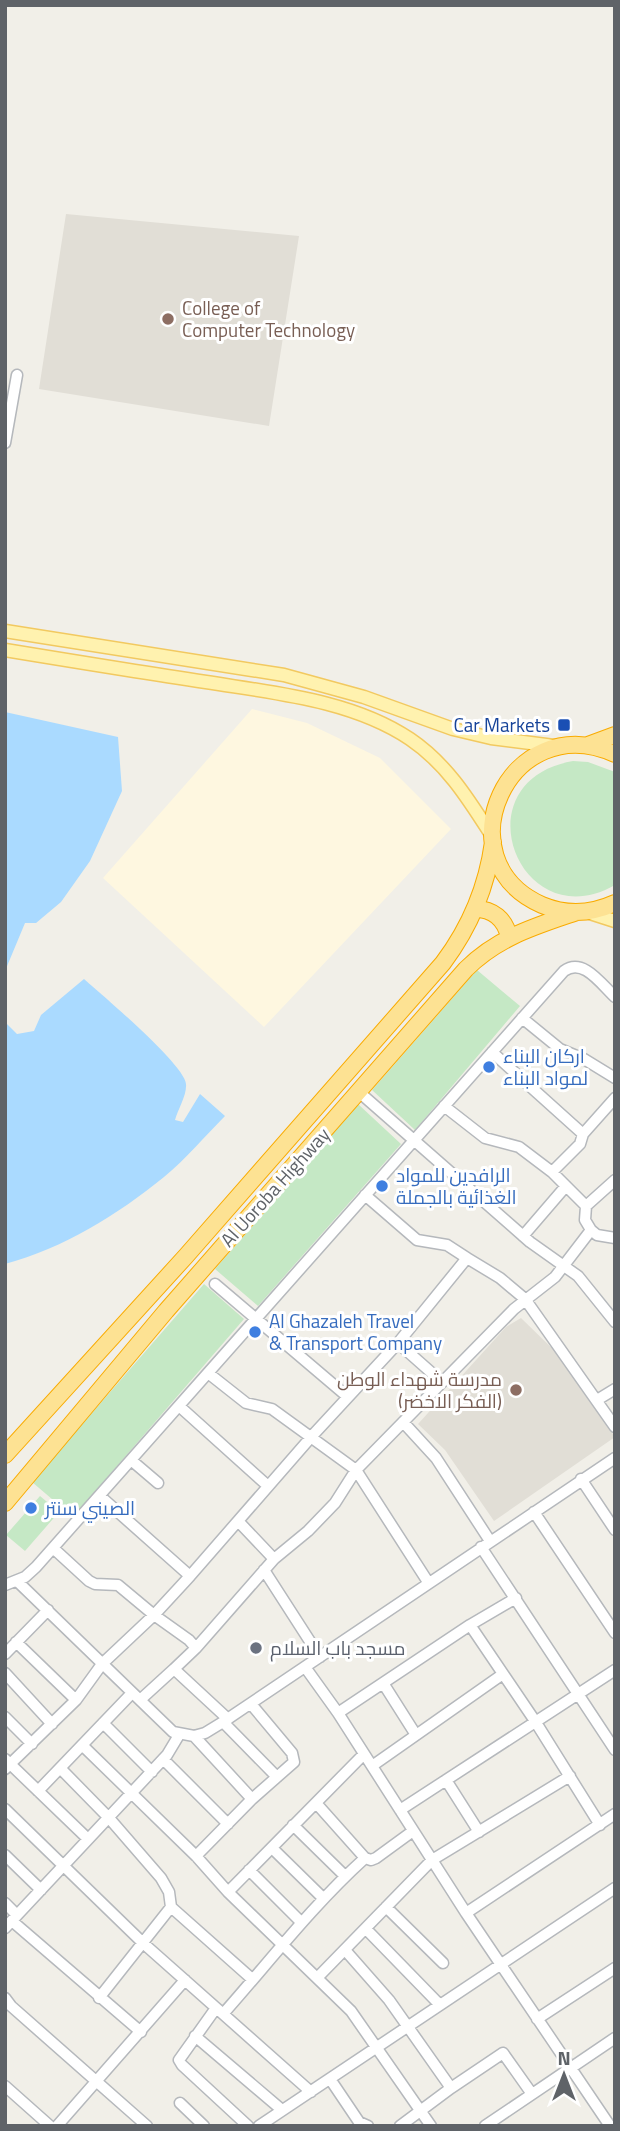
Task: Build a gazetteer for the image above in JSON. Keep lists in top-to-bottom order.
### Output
{
  "streets": {
    "highway": ["Al Uoroba Highway"]
  },
  "places": {
    "other": [
      "College of Computer Technology",
      "اركان البناء لمواد البناء",
      "الرافدين للمواد الغذائية بالجملة",
      "Al Ghazaleh Travel & Transport Company",
      "مدرسة شهداء الوطن (الفكر الاخضر)",
      "الصيني سنتر",
      "مسجد باب السلام"
    ],
    "transit": ["Car Markets"]
  },
  "north": "top"
}
